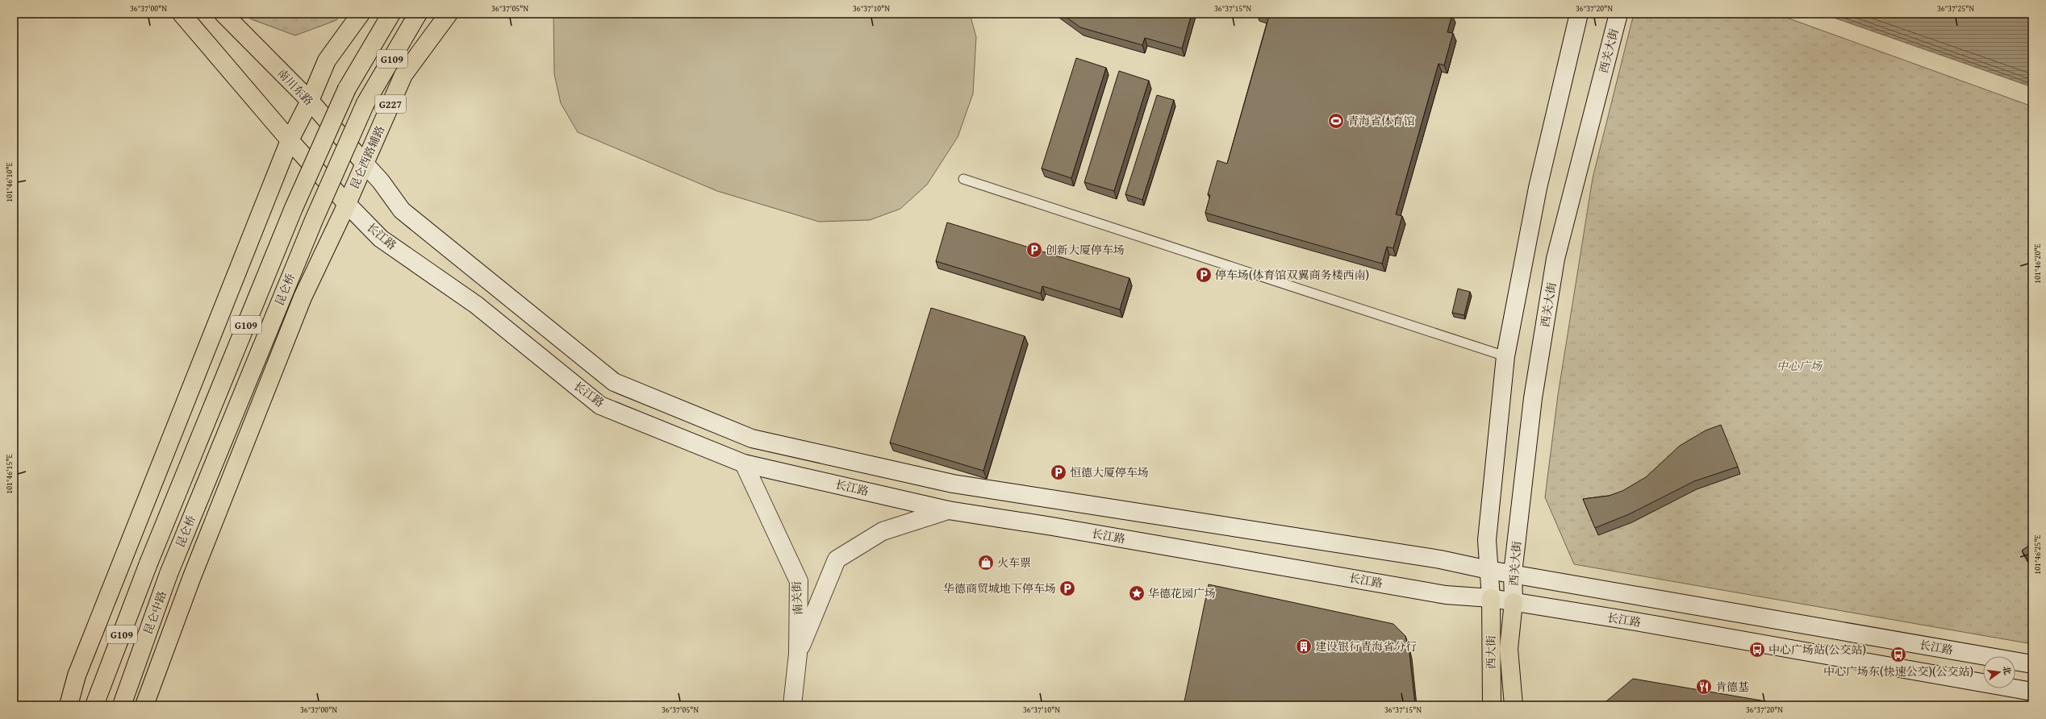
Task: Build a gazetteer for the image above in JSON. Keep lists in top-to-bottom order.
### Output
{
  "streets": {
    "main road": [
      "西关大街",
      "G109",
      "南川东路",
      "G227",
      "昆仑西路辅路",
      "长江路",
      "昆仑桥",
      "南关街",
      "昆仑中路",
      "西大街"
    ]
  },
  "crossings": [
    ["西关大街", "长江路"],
    ["西关大街", "西大街"],
    ["南川东路", "昆仑西路辅路"],
    ["南川东路", "长江路"],
    ["昆仑西路辅路", "长江路"],
    ["长江路", "南关街"],
    ["长江路", "西大街"],
    ["昆仑桥", "昆仑中路"]
  ],
  "parks": ["中心广场"],
  "places": {
    "sports": ["青海省体育馆"],
    "parking": [
      "创新大厦停车场",
      "停车场(体育馆双翼商务楼西南)",
      "恒德大厦停车场",
      "华德商贸城地下停车场"
    ],
    "shop": ["火车票"],
    "place": ["华德花园广场"],
    "building": ["建设银行青海省分行"],
    "bus stop": ["中心广场站(公交站)", "中心广场东(快速公交)(公交站)"],
    "restaurant": ["肯德基"]
  },
  "north": "right",
  "coordinates": [
    "36°37'00\"N",
    "36°37'05\"N",
    "36°37'10\"N",
    "36°37'15\"N",
    "36°37'20\"N",
    "36°37'25\"N",
    "101°46'10\"E",
    "101°46'20\"E",
    "101°46'15\"E",
    "101°46'25\"E"
  ]
}
